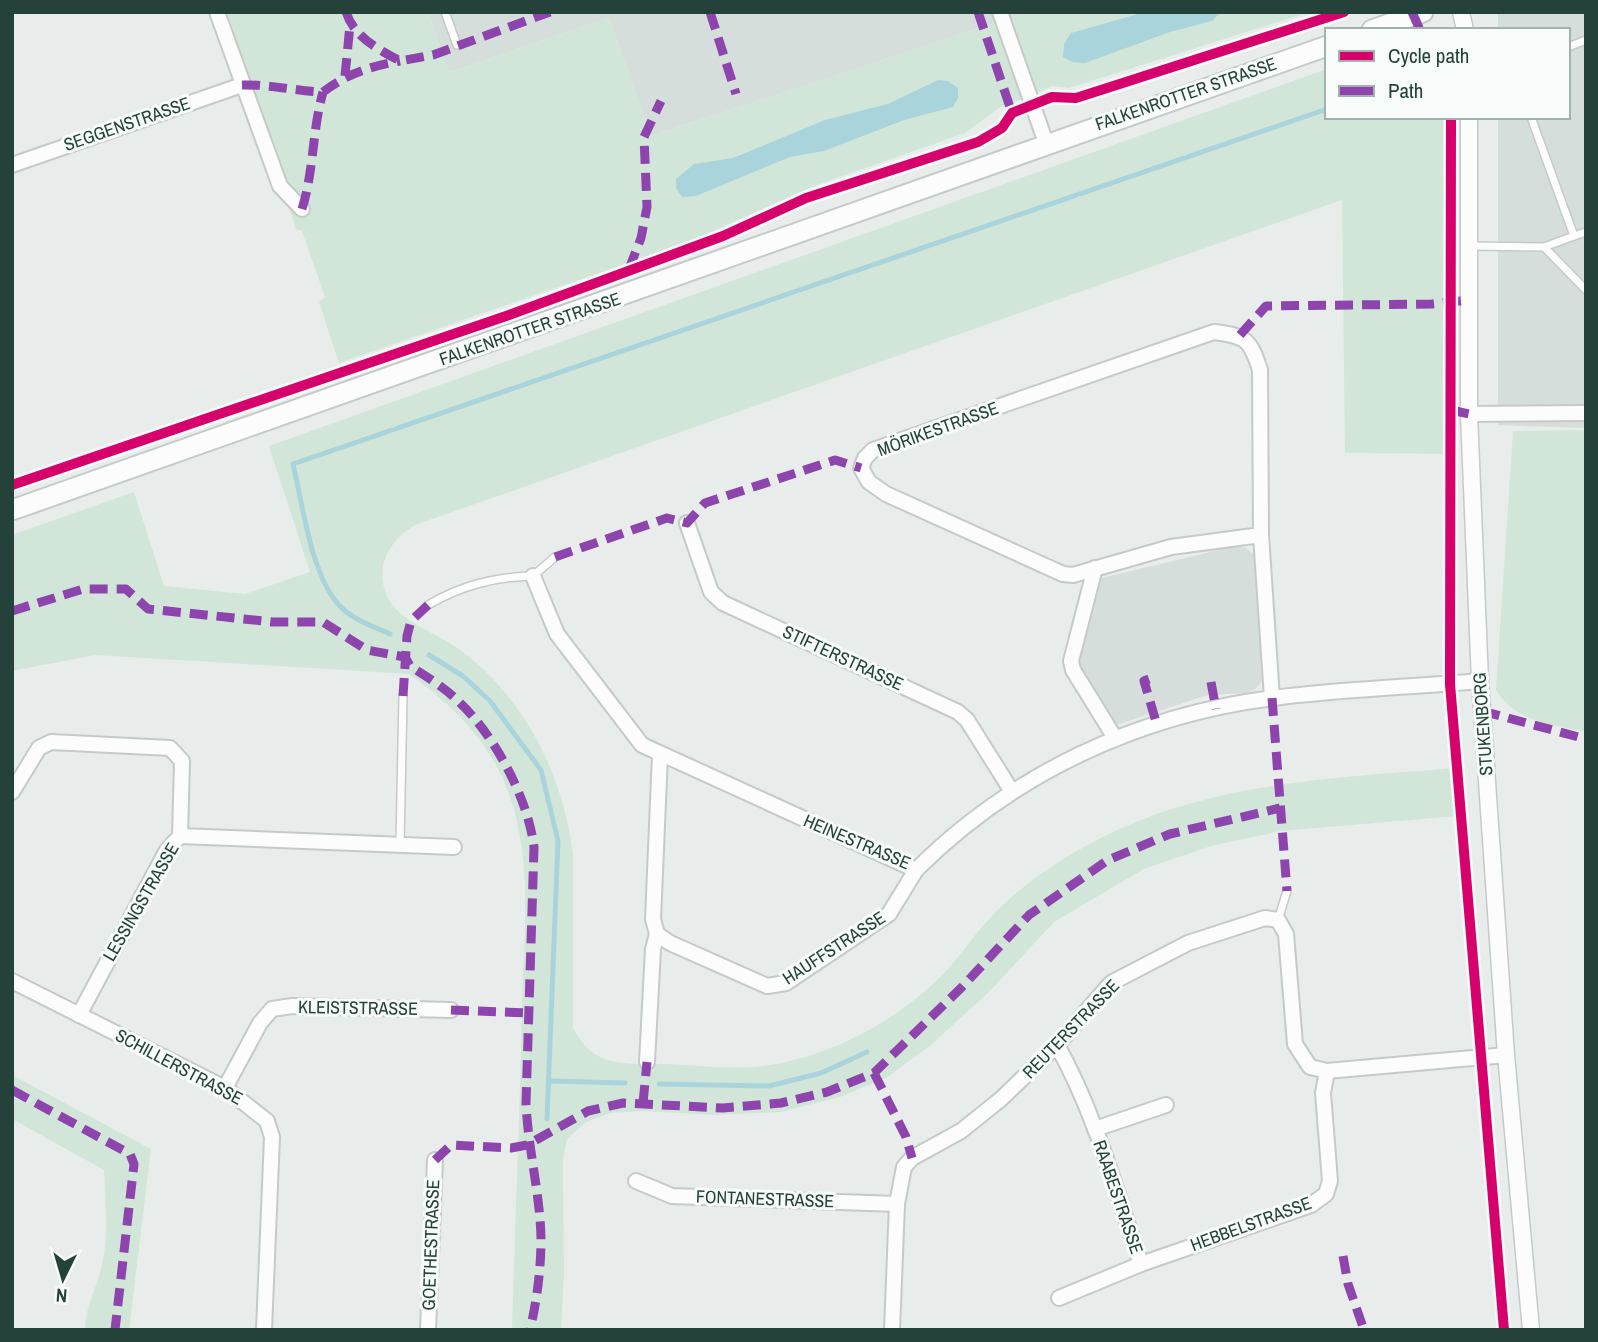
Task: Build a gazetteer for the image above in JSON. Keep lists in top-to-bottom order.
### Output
{
  "streets": {
    "main road": ["FALKENROTTER STRASSE"],
    "street": [
      "SEGGENSTRASSE",
      "MÖRIKESTRASSE",
      "STIFTERSTRASSE",
      "STUKENBORG",
      "HEINESTRASSE",
      "LESSINGSTRASSE",
      "HAUFFSTRASSE",
      "KLEISTSTRASSE",
      "REUTERSTRASSE",
      "SCHILLERSTRASSE",
      "RAABESTRASSE",
      "FONTANESTRASSE",
      "HEBBELSTRASSE",
      "GOETHESTRASSE"
    ]
  },
  "crossings": [
    ["MÖRIKESTRASSE", "HEINESTRASSE"],
    ["STIFTERSTRASSE", "HEINESTRASSE"],
    ["STUKENBORG", "HEINESTRASSE"],
    ["HEINESTRASSE", "HAUFFSTRASSE"],
    ["LESSINGSTRASSE", "SCHILLERSTRASSE"],
    ["KLEISTSTRASSE", "SCHILLERSTRASSE"],
    ["REUTERSTRASSE", "RAABESTRASSE"],
    ["REUTERSTRASSE", "FONTANESTRASSE"],
    ["RAABESTRASSE", "HEBBELSTRASSE"]
  ],
  "legend": ["Cycle path", "Path"],
  "north": "bottom"
}
